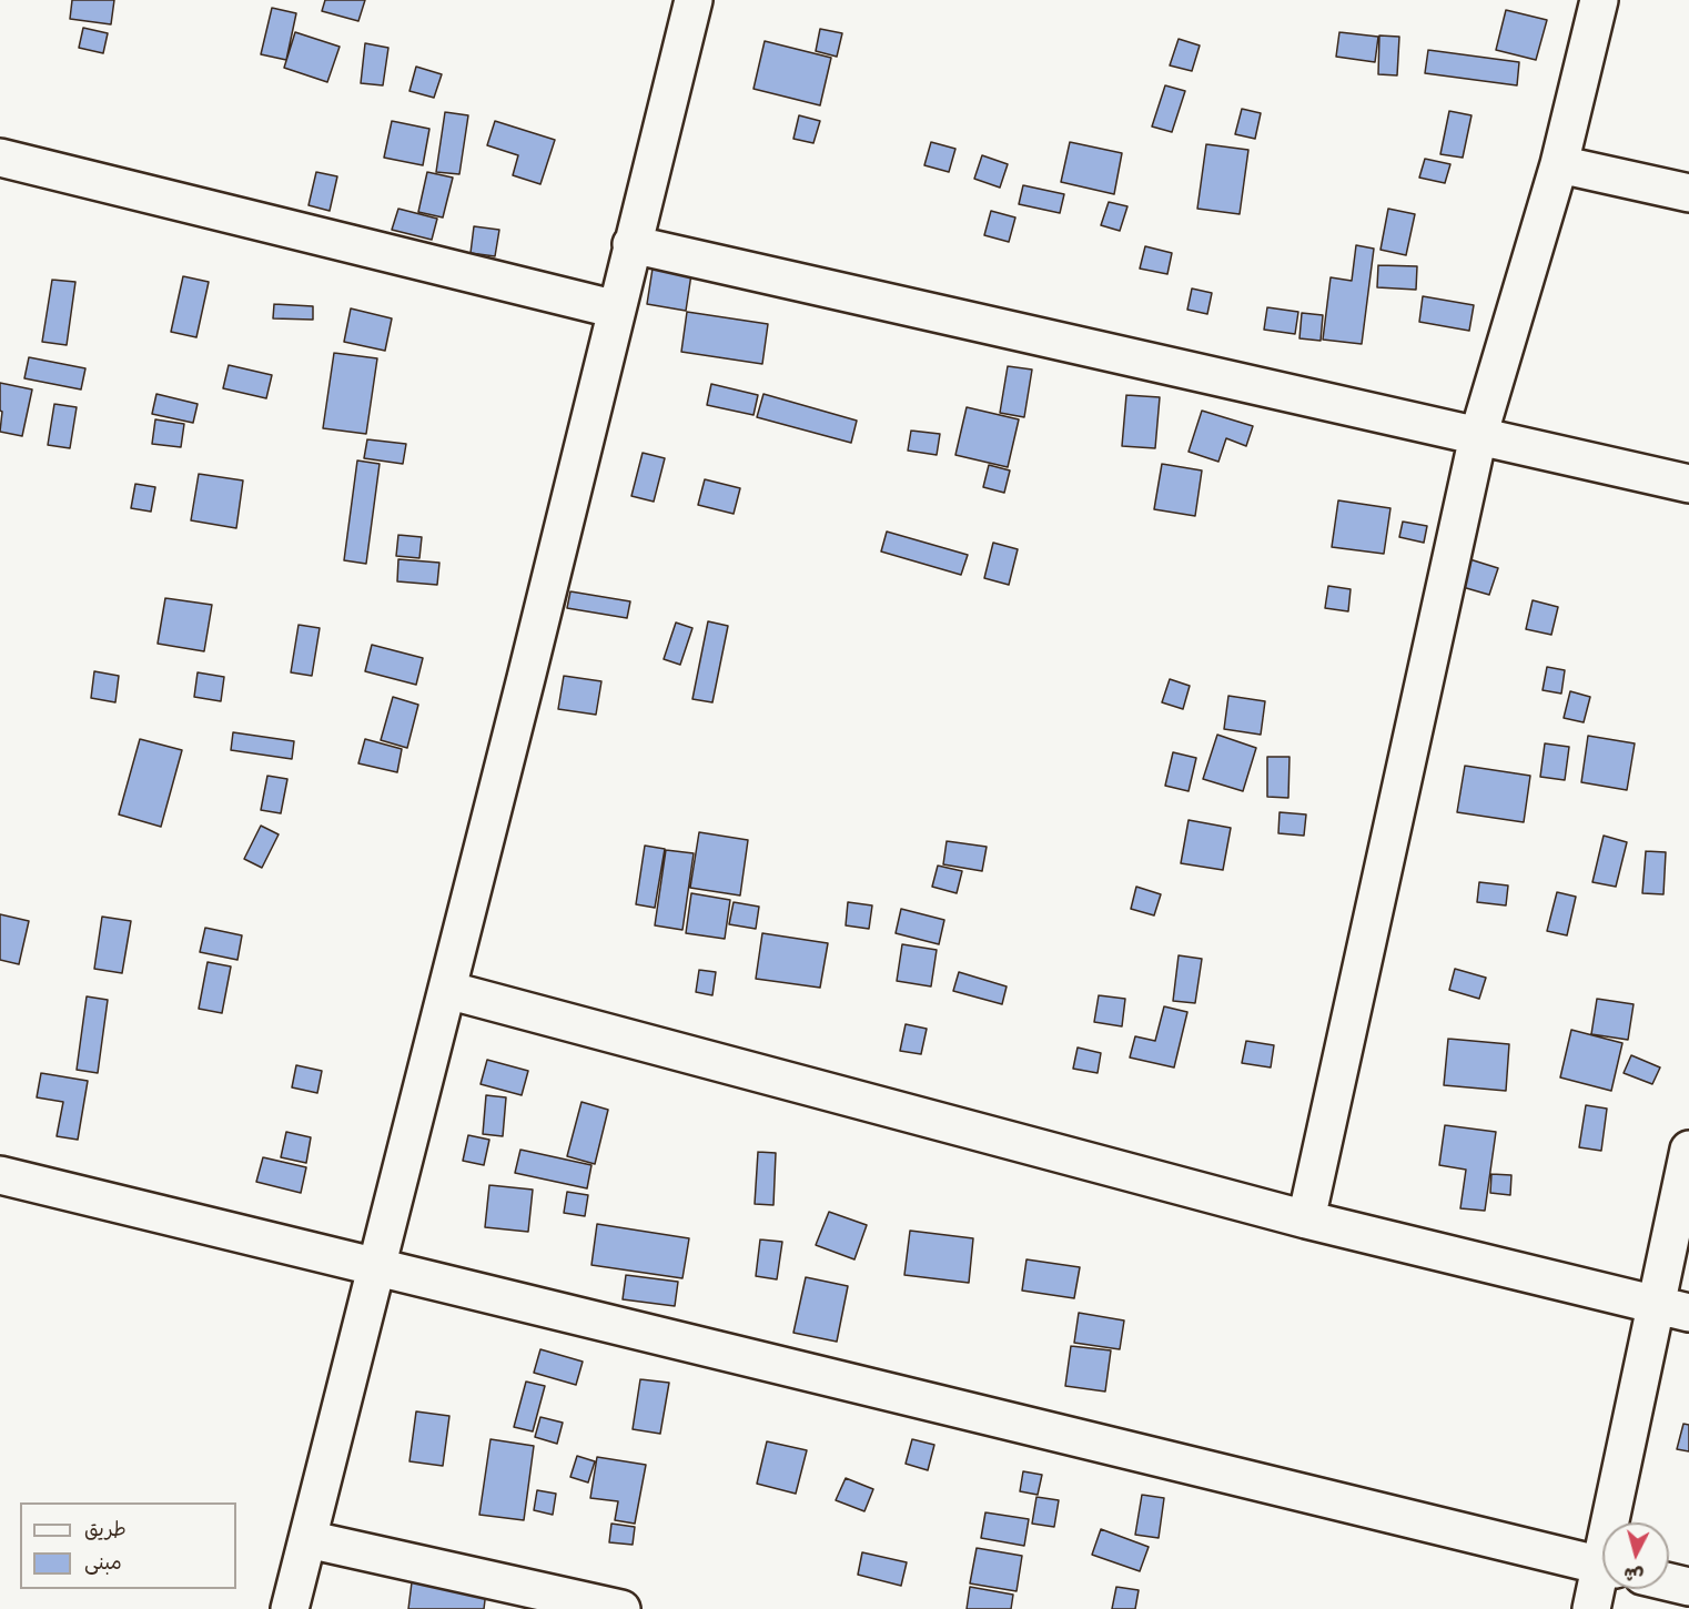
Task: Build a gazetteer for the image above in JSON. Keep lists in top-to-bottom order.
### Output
{
  "legend": ["طريق", "مبنى"],
  "north": "bottom"
}
